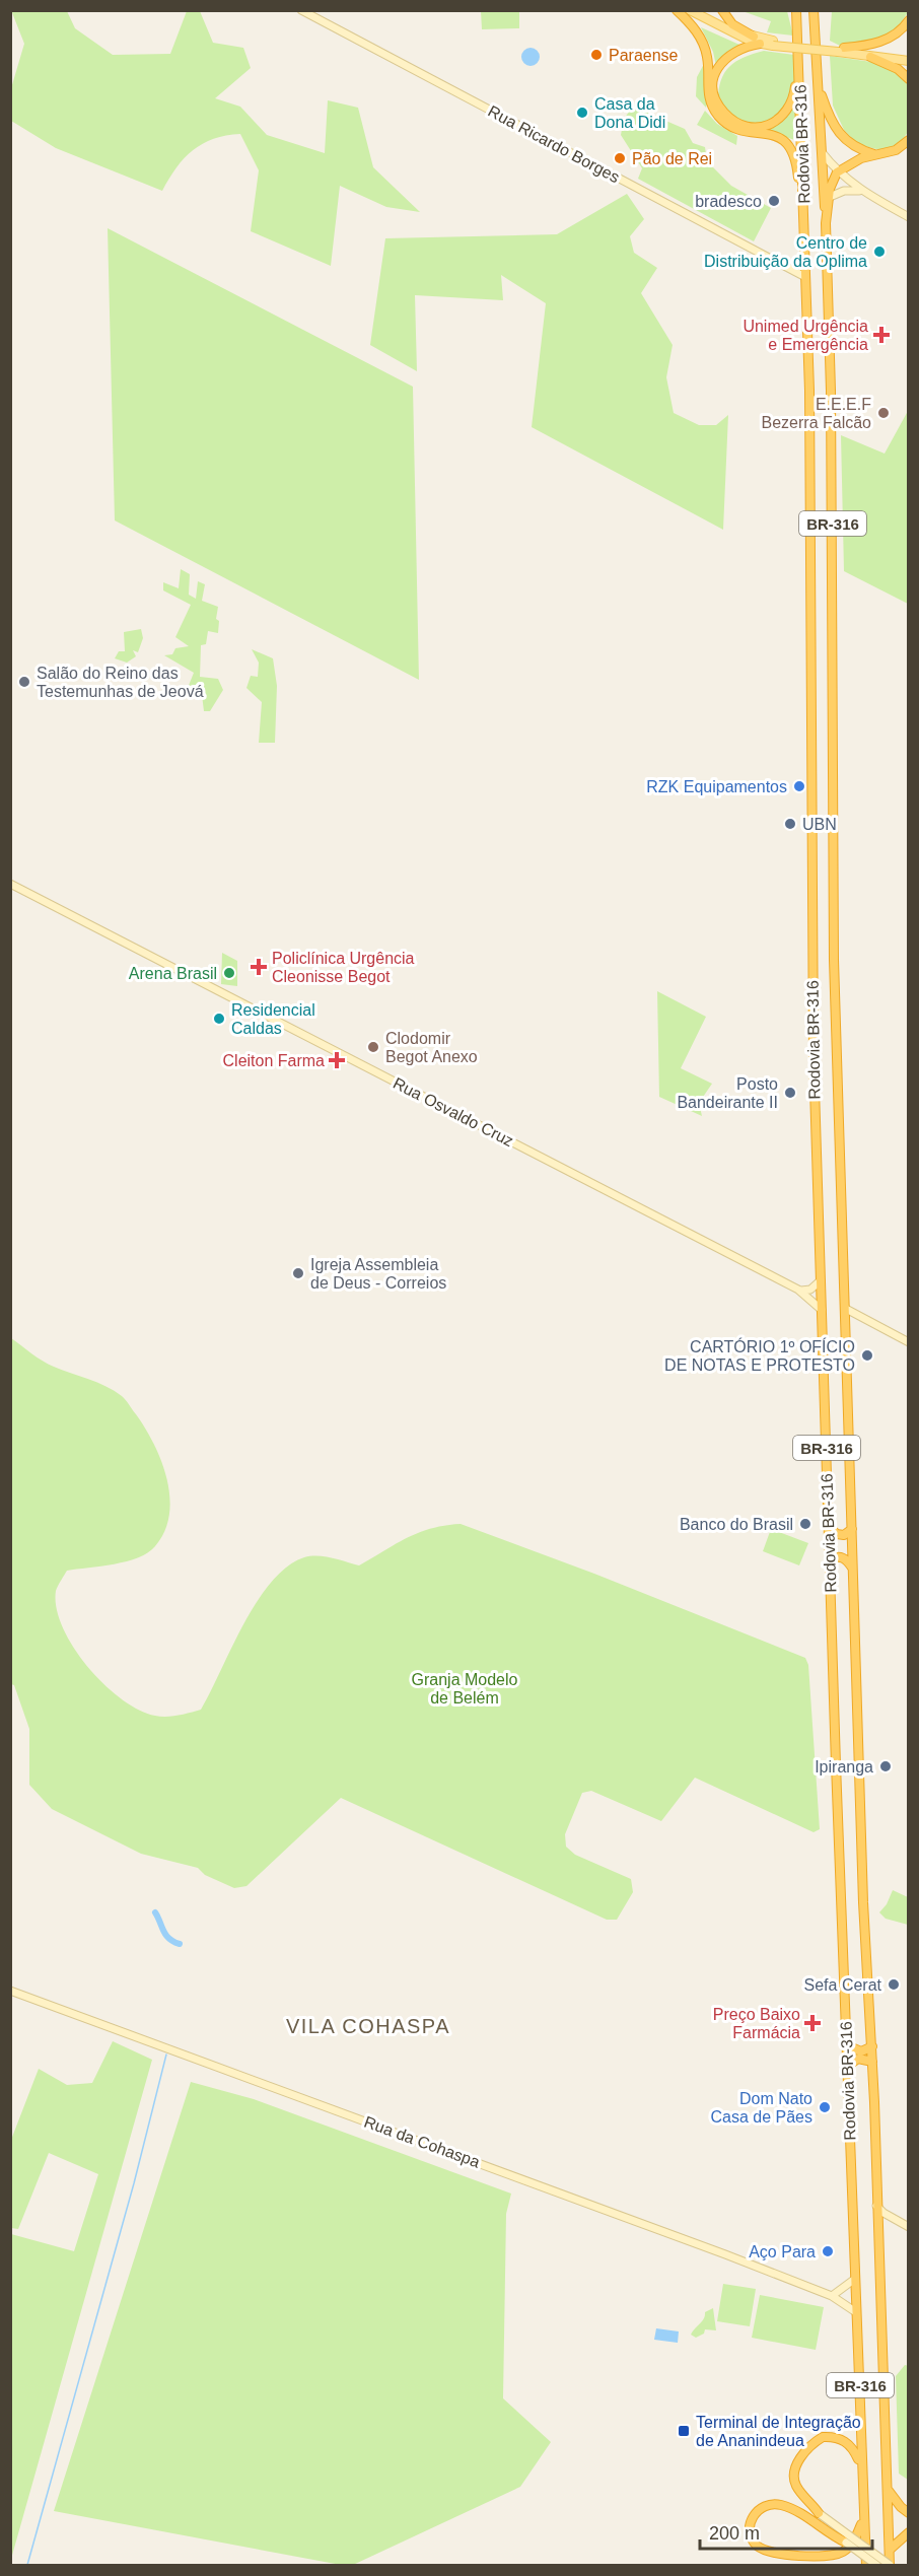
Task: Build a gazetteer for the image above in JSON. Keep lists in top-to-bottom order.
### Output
{
  "streets": {
    "highway": ["Rodovia BR-316", "BR-316"],
    "street": ["Rua Ricardo Borges", "Rua Osvaldo Cruz", "Rua da Cohaspa"]
  },
  "crossings": [
    ["Rua Ricardo Borges", "Rodovia BR-316"],
    ["Rodovia BR-316", "BR-316"],
    ["Rodovia BR-316", "Rua Osvaldo Cruz"],
    ["Rodovia BR-316", "Rua da Cohaspa"]
  ],
  "districts": ["VILA COHASPA"],
  "parks": ["Granja Modelo de Belém"],
  "places": {
    "other": [
      "Paraense",
      "Casa da Dona Didi",
      "Pão de Rei",
      "bradesco",
      "Centro de Distribuição da Oplima",
      "E.E.E.F Bezerra Falcão",
      "Salão do Reino das Testemunhas de Jeová",
      "RZK Equipamentos",
      "UBN",
      "Arena Brasil",
      "Residencial Caldas",
      "Clodomir Begot Anexo",
      "Posto Bandeirante II",
      "Igreja Assembleia de Deus - Correios",
      "CARTÓRIO 1º OFÍCIO DE NOTAS E PROTESTO",
      "Banco do Brasil",
      "Ipiranga",
      "Sefa Cerat",
      "Dom Nato Casa de Pães",
      "Aço Para"
    ],
    "health": [
      "Unimed Urgência e Emergência",
      "Policlínica Urgência Cleonisse Begot",
      "Cleiton Farma",
      "Preço Baixo Farmácia"
    ],
    "transit": ["Terminal de Integração de Ananindeua"]
  },
  "scale_bar": "200 m"
}
